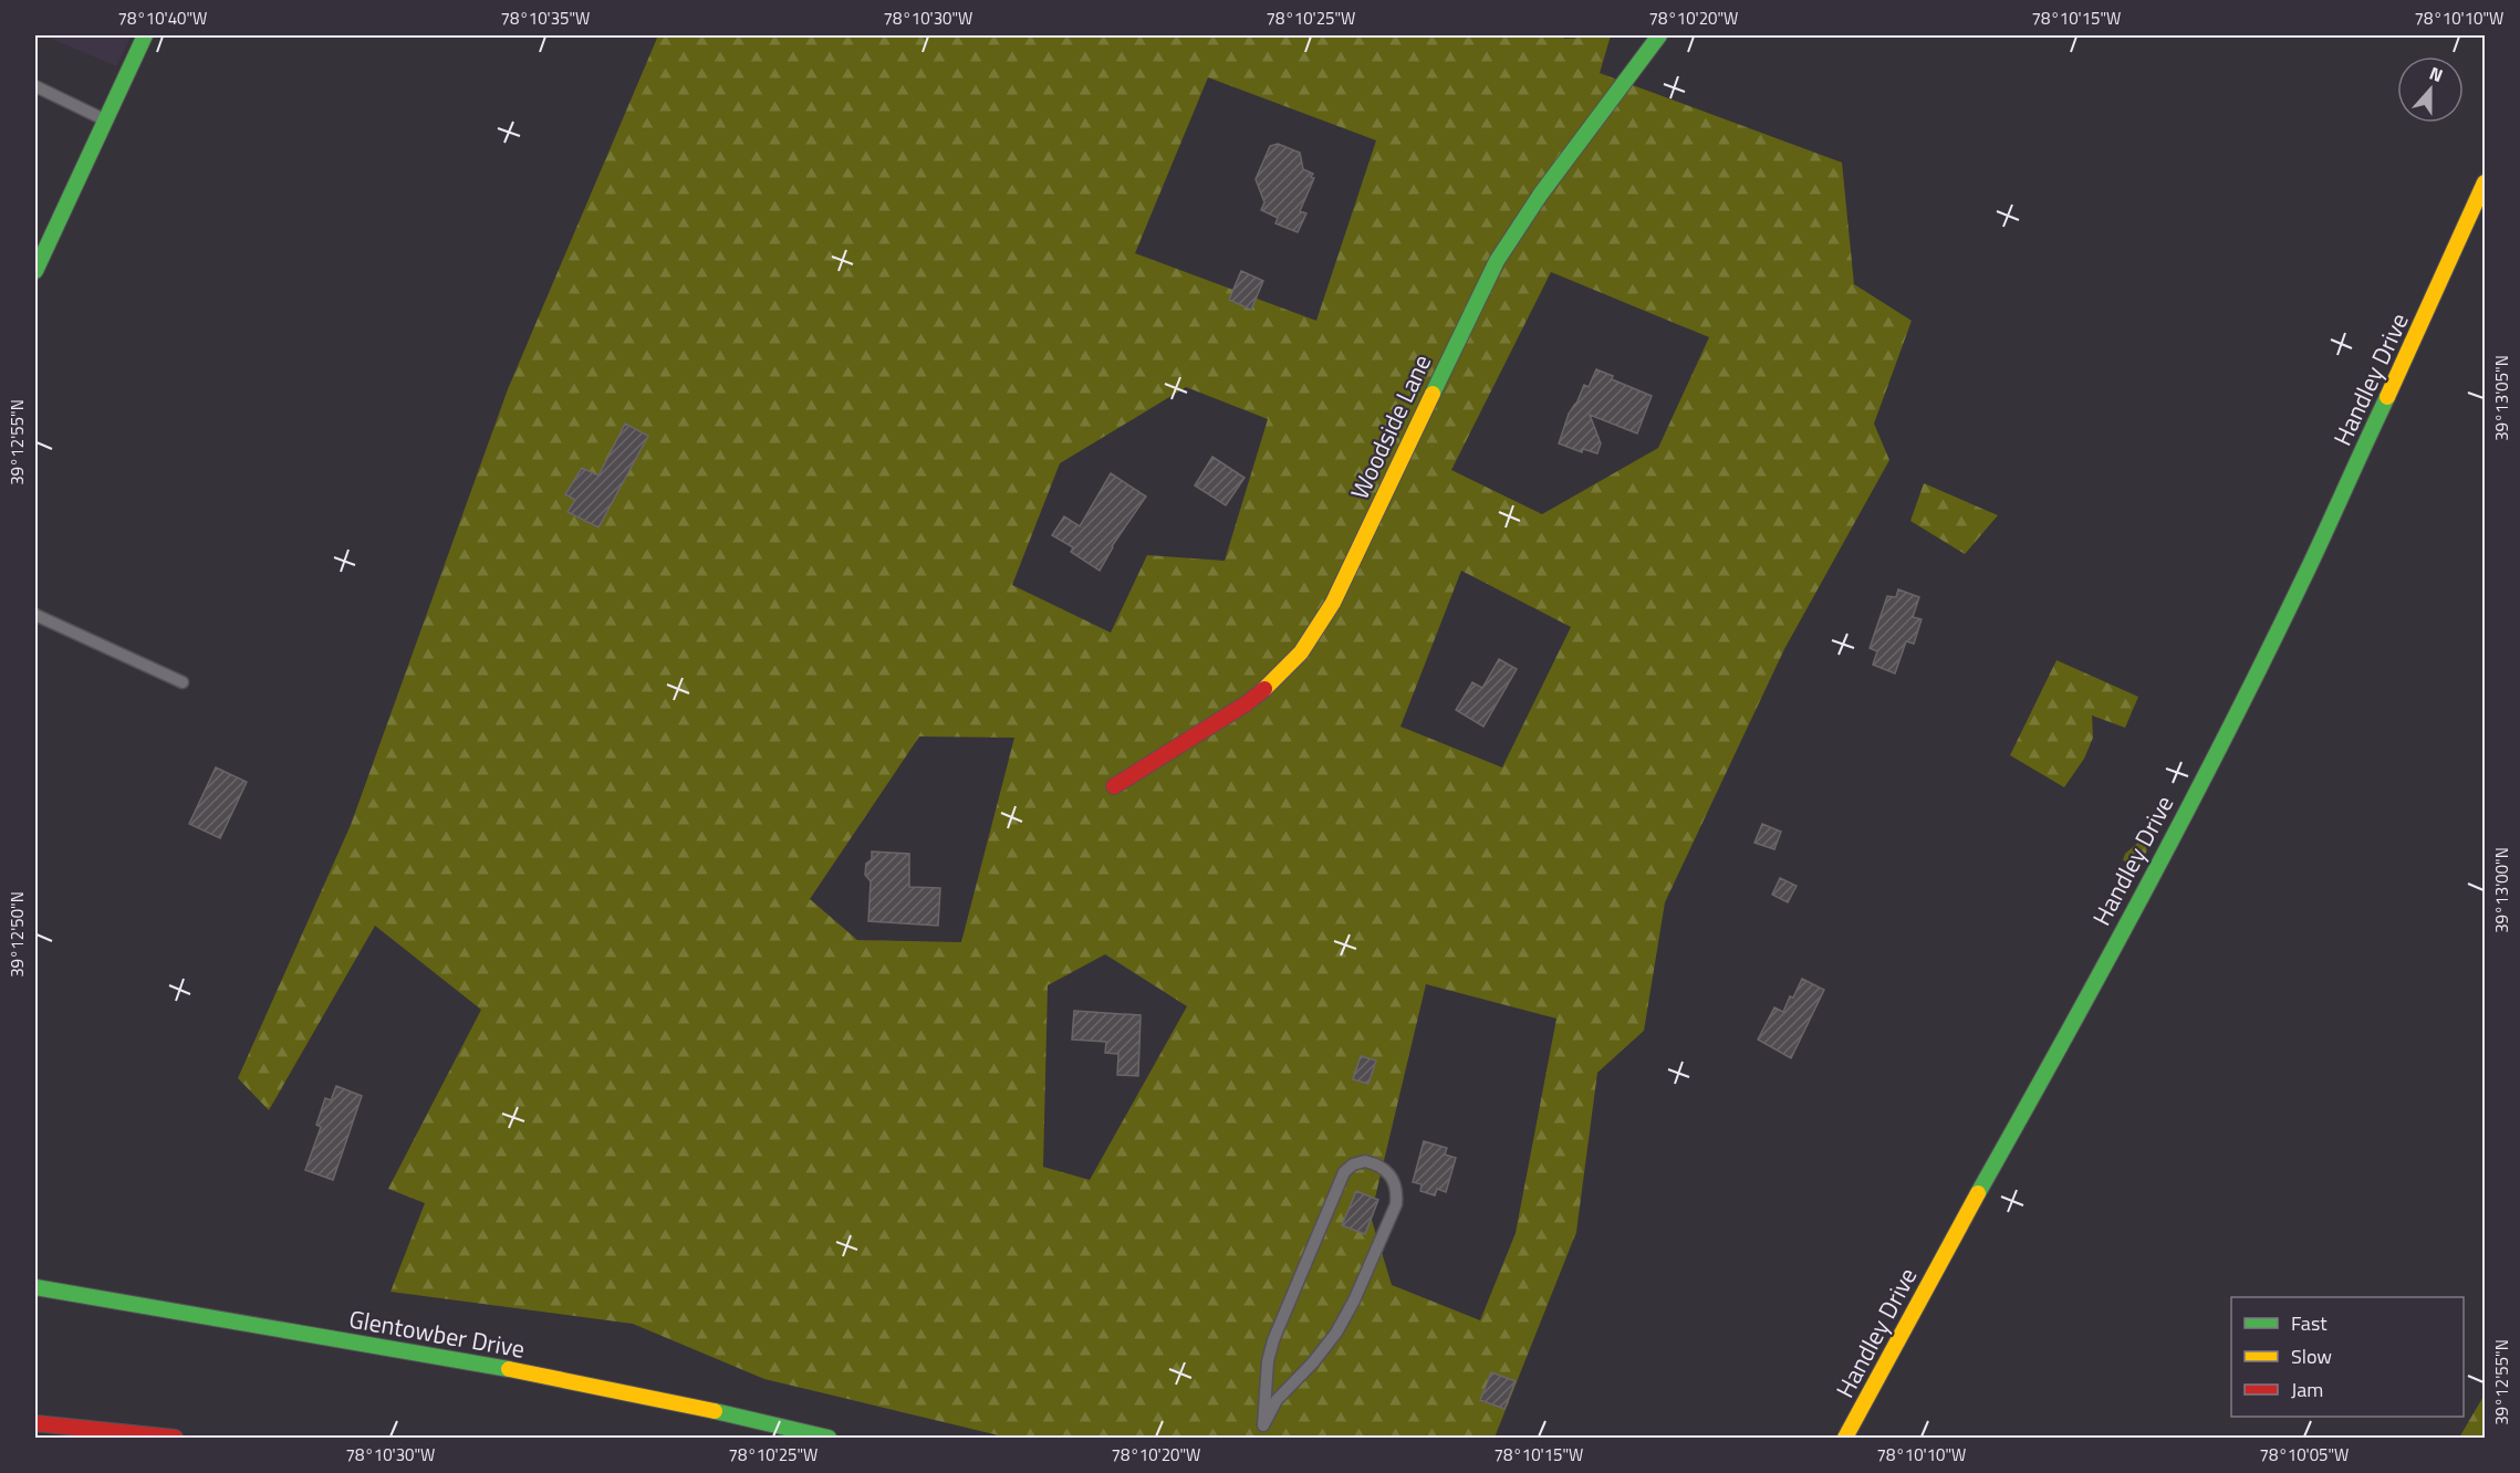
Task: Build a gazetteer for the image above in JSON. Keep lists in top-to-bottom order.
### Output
{
  "streets": {
    "main road": ["Handley Drive", "Woodside Lane", "Glentowber Drive"]
  },
  "legend": ["Fast", "Slow", "Jam"],
  "north": "top",
  "coordinates": [
    "78°10'40\"W",
    "78°10'35\"W",
    "78°10'30\"W",
    "78°10'25\"W",
    "78°10'20\"W",
    "78°10'15\"W",
    "78°10'10\"W",
    "39°13'05\"N",
    "39°12'55\"N",
    "39°13'00\"N",
    "39°12'50\"N",
    "78°10'05\"W"
  ]
}
